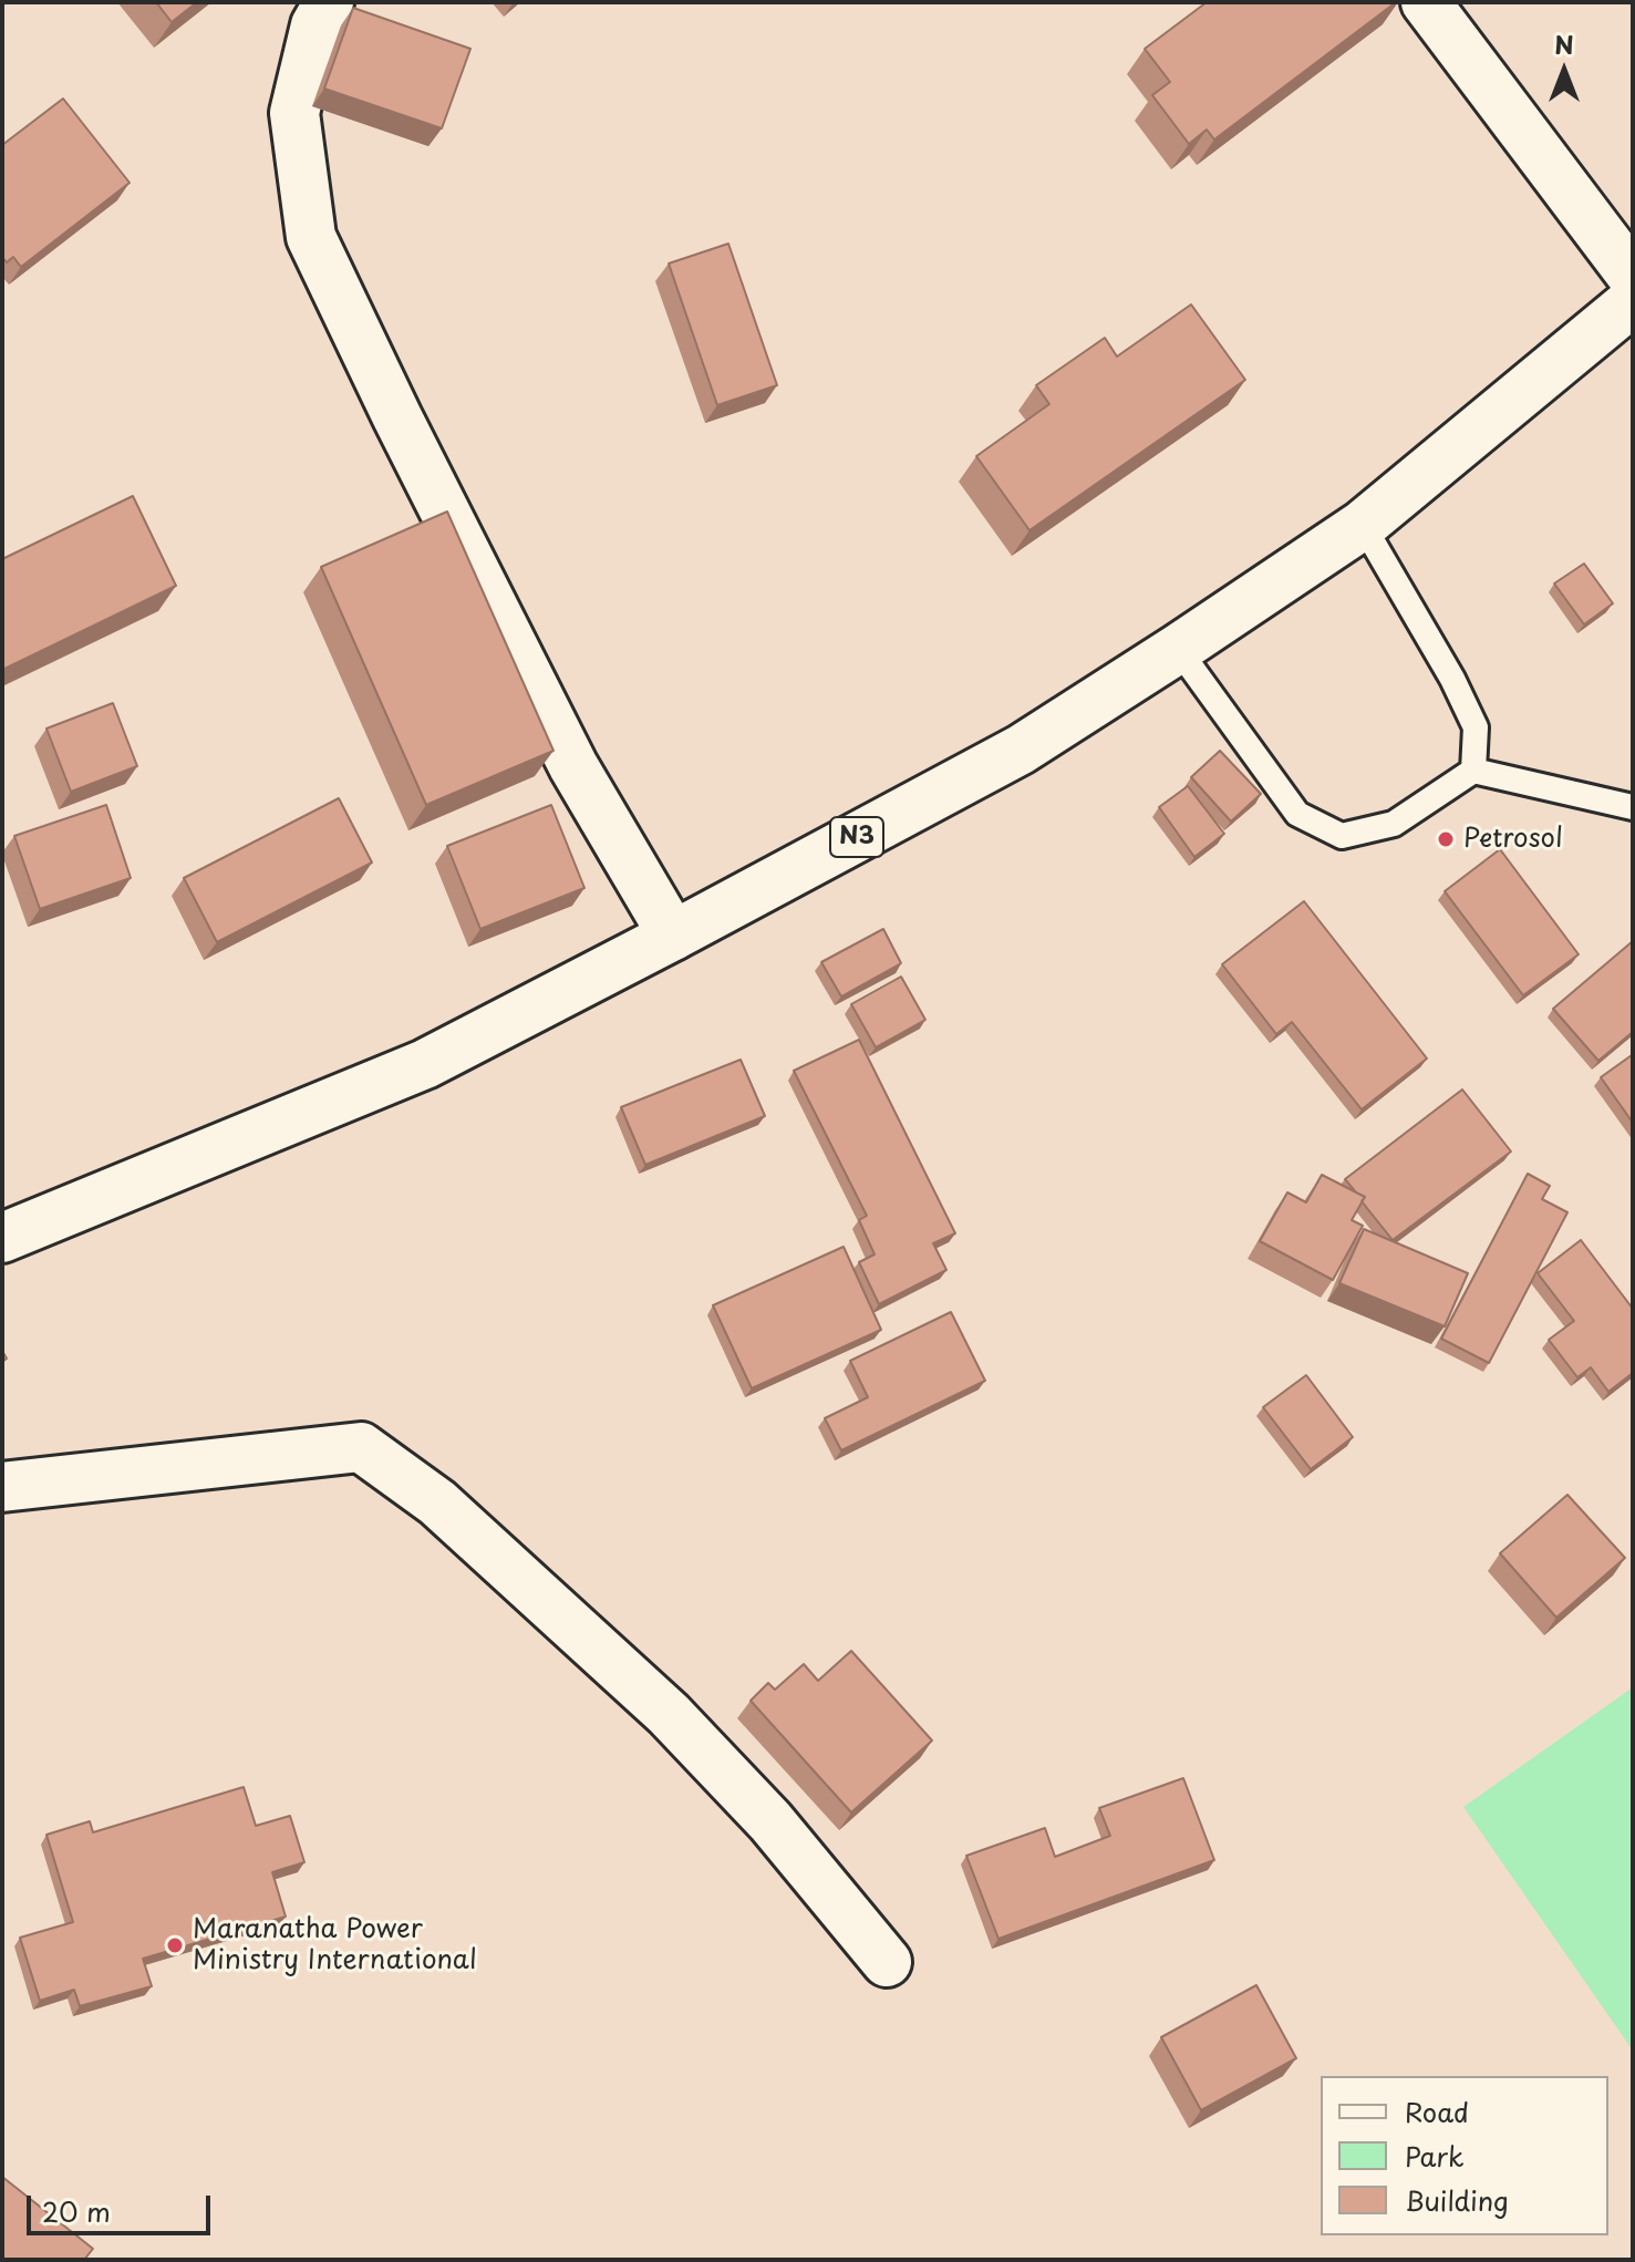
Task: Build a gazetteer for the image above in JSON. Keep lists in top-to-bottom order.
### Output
{
  "streets": {
    "street": ["N3"]
  },
  "places": ["Petrosol", "Maranatha Power Ministry International"],
  "legend": ["Road", "Park", "Building"],
  "scale_bar": "20 m",
  "north": "top"
}
